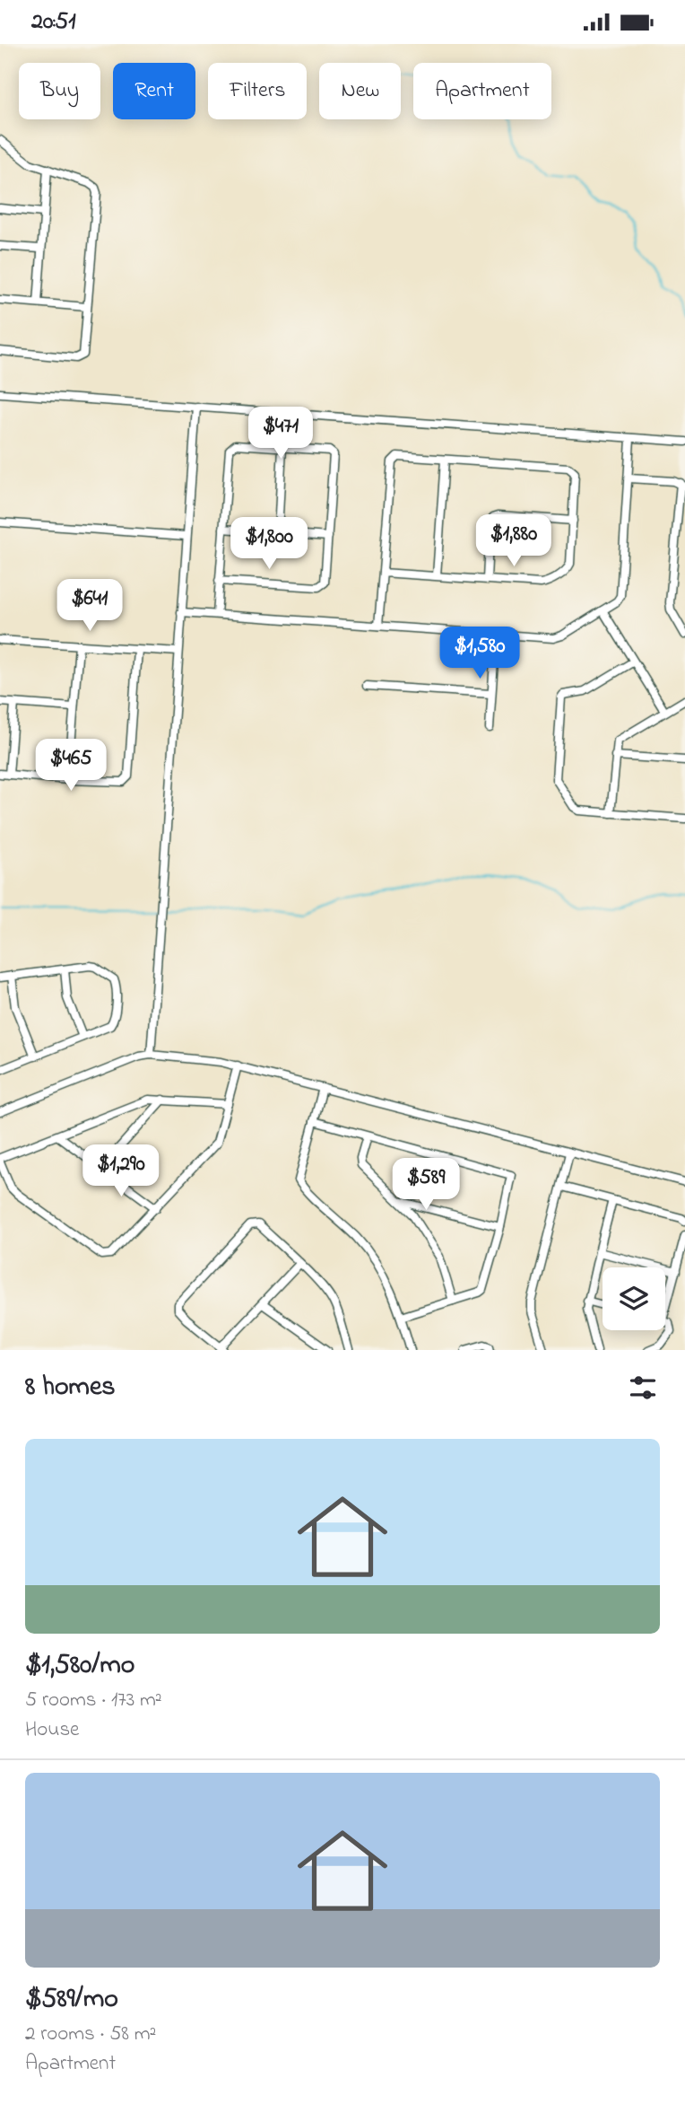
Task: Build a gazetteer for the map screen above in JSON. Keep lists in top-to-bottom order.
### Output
{
  "page": {
    "status": "20:51",
    "chip": [
      "Buy",
      "Rent",
      "Filters",
      "New",
      "Apartment"
    ],
    "price": [
      "$471",
      "$1,880",
      "$1,800",
      "$641",
      "$1,580",
      "$465",
      "$1,290",
      "$589"
    ],
    "heading": "8 homes",
    "list": [
      {
        "name": "$1,580/mo",
        "note": "5 rooms · 173 m² · House"
      },
      {
        "name": "$589/mo",
        "note": "2 rooms · 58 m² · Apartment"
      }
    ]
  }
}
